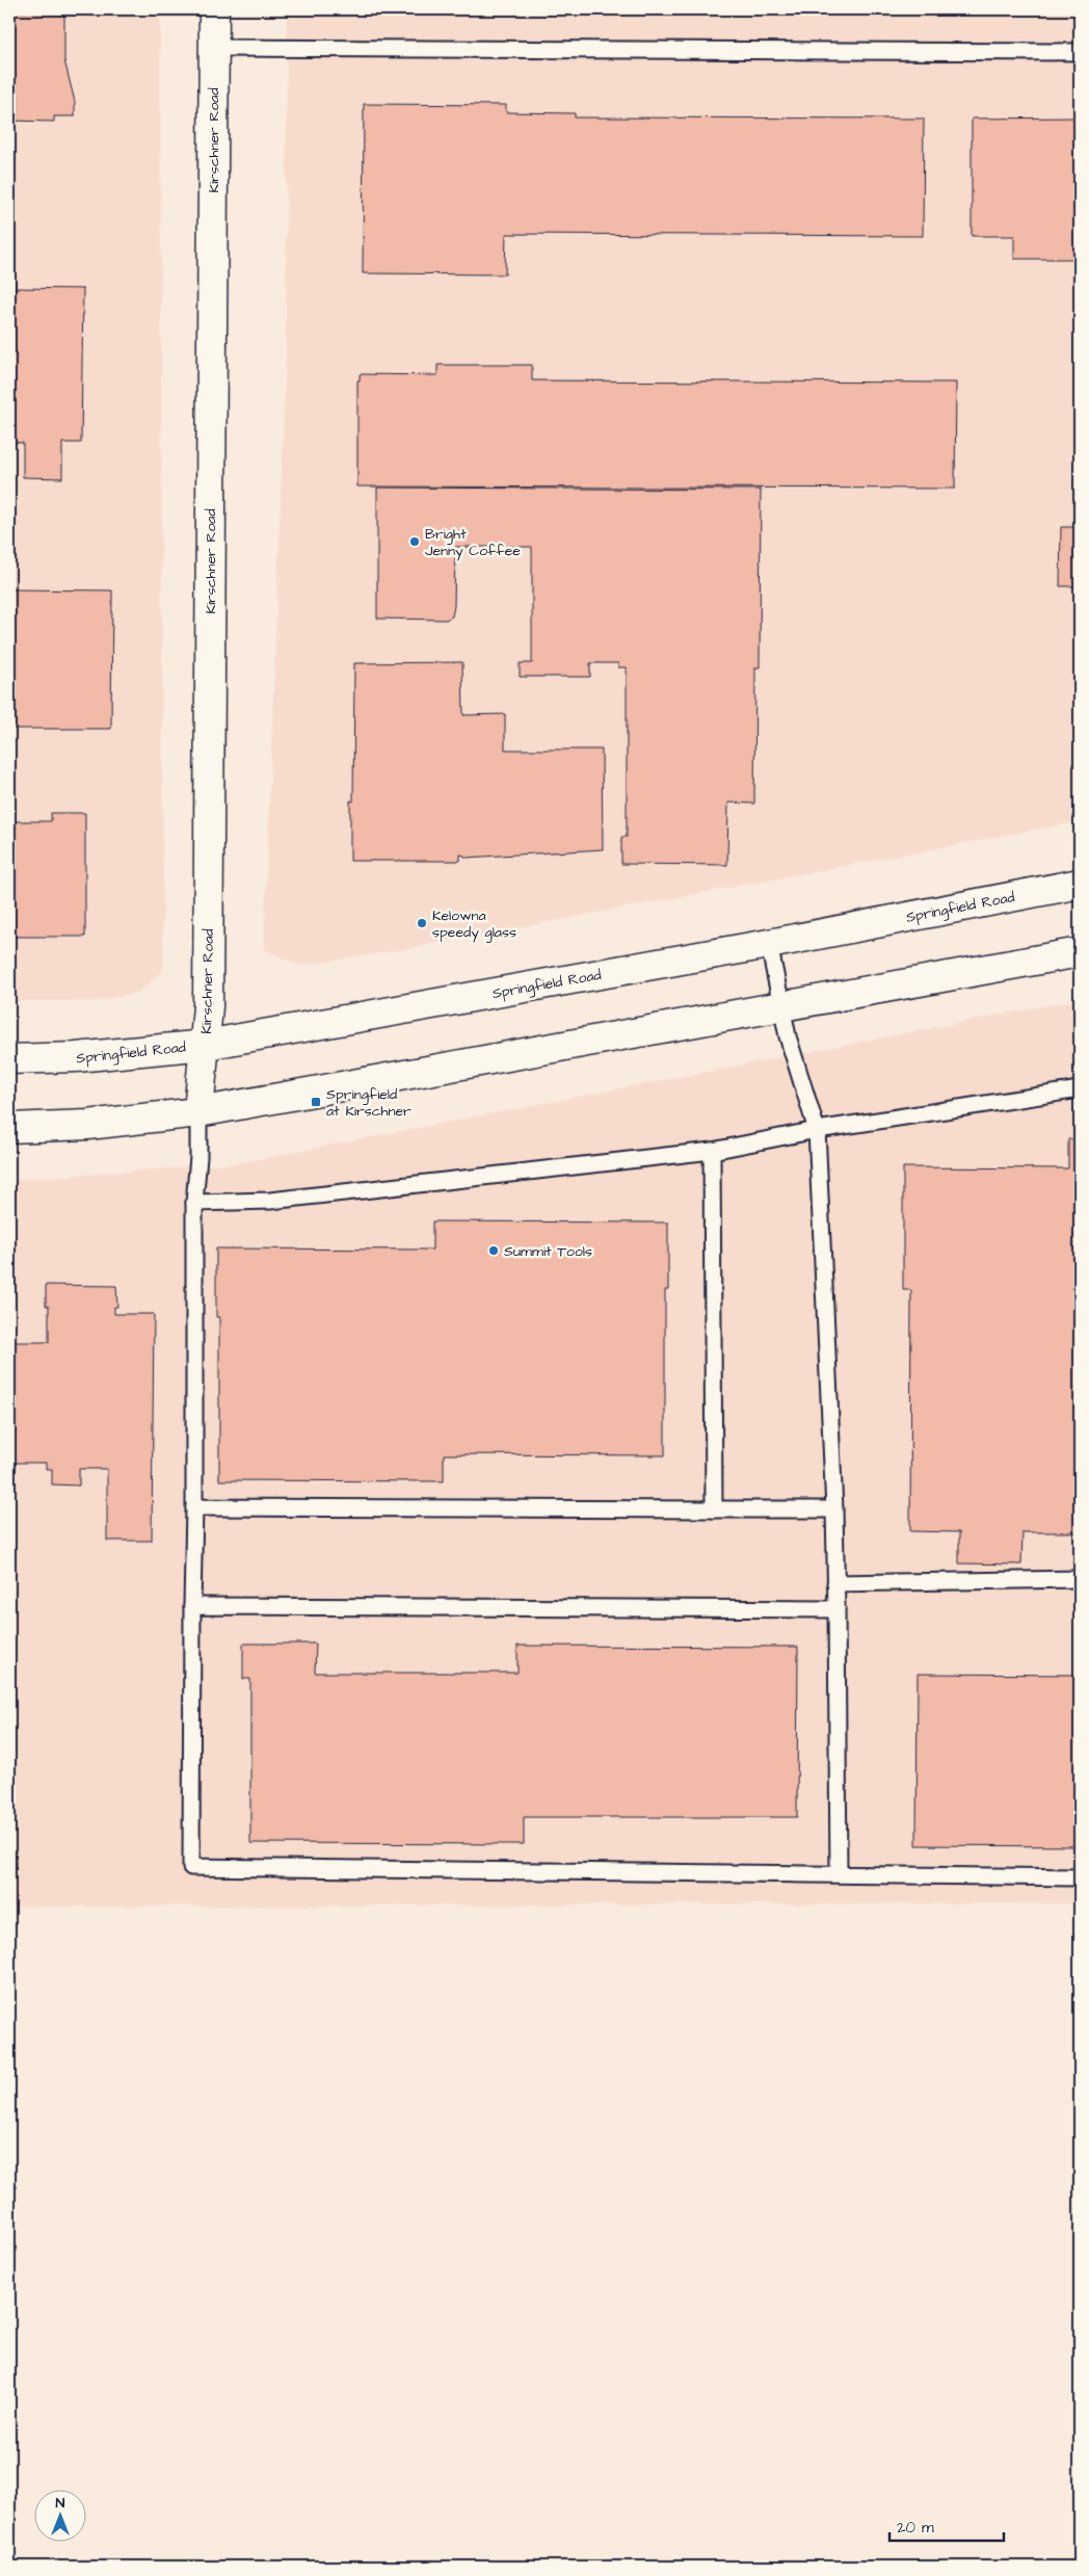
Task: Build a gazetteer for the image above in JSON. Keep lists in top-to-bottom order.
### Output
{
  "streets": {
    "main road": ["Kirschner Road", "Springfield Road"]
  },
  "crossings": [
    ["Kirschner Road", "Springfield Road"]
  ],
  "places": {
    "other": ["Bright Jenny Coffee", "Kelowna speedy glass", "Summit Tools"],
    "transit": ["Springfield at Kirschner"]
  },
  "scale_bar": "20 m",
  "north": "top"
}
